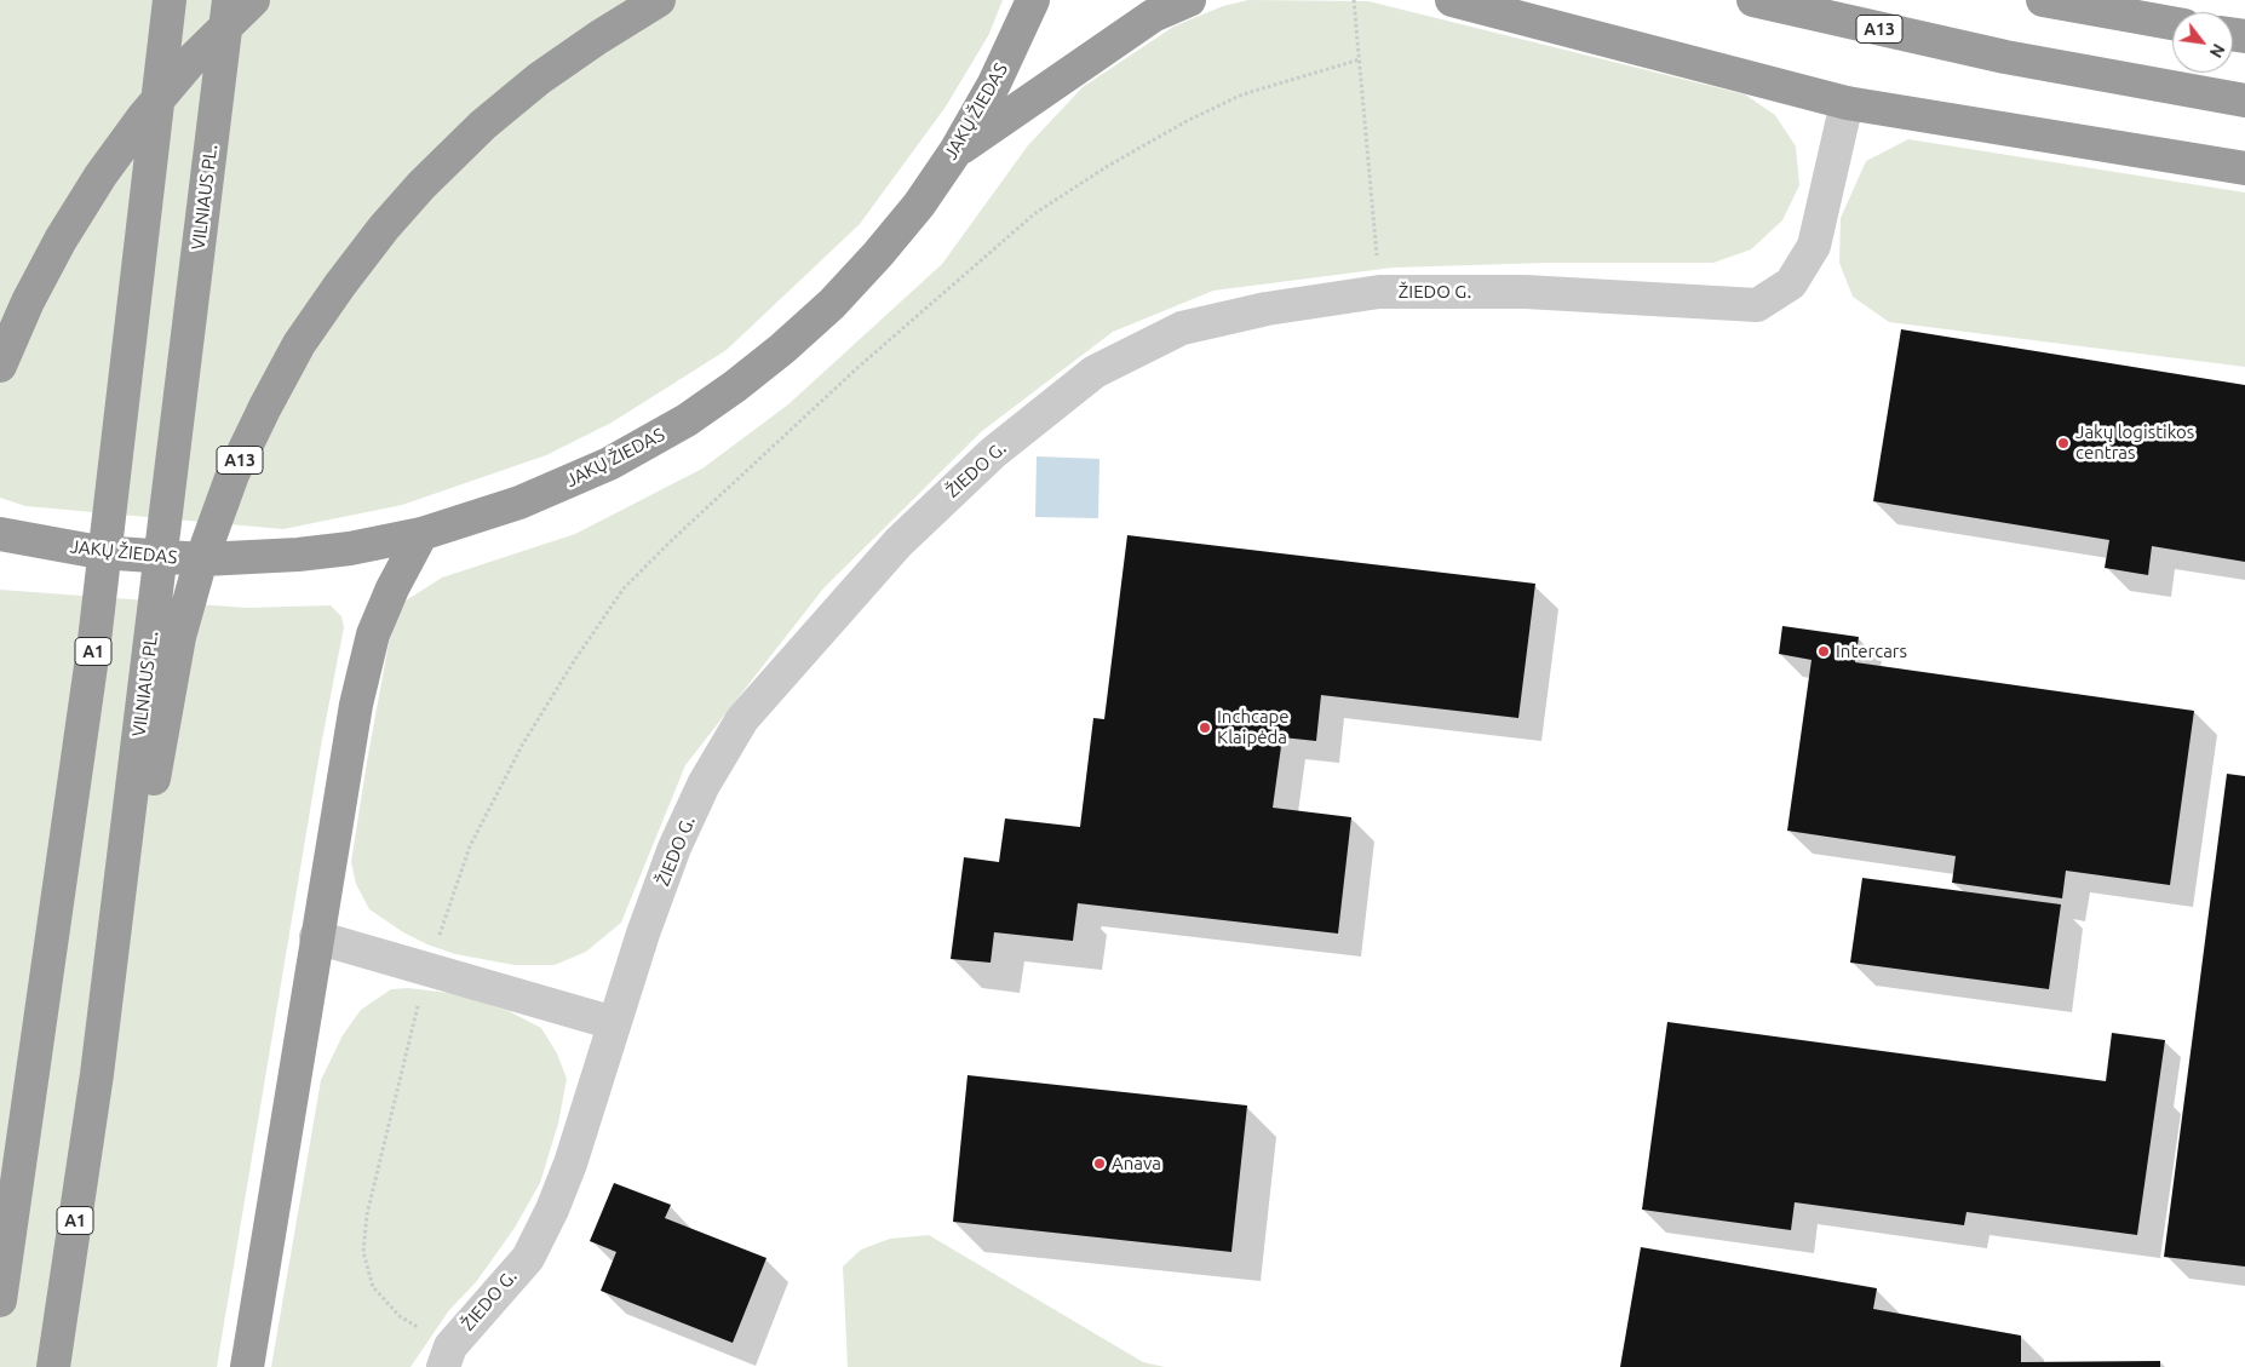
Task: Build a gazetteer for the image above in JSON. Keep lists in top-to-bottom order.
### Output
{
  "streets": {
    "highway": [
      "A13",
      "JAKŲ ŽIEDAS",
      "VILNIAUS PL.",
      "A1"
    ],
    "street": ["ŽIEDO G."]
  },
  "crossings": [
    ["A13", "VILNIAUS PL."]
  ],
  "places": [
    "Jakų logistikos centras",
    "Intercars",
    "Inchcape Klaipėda",
    "Anava"
  ],
  "north": "bottom right"
}
